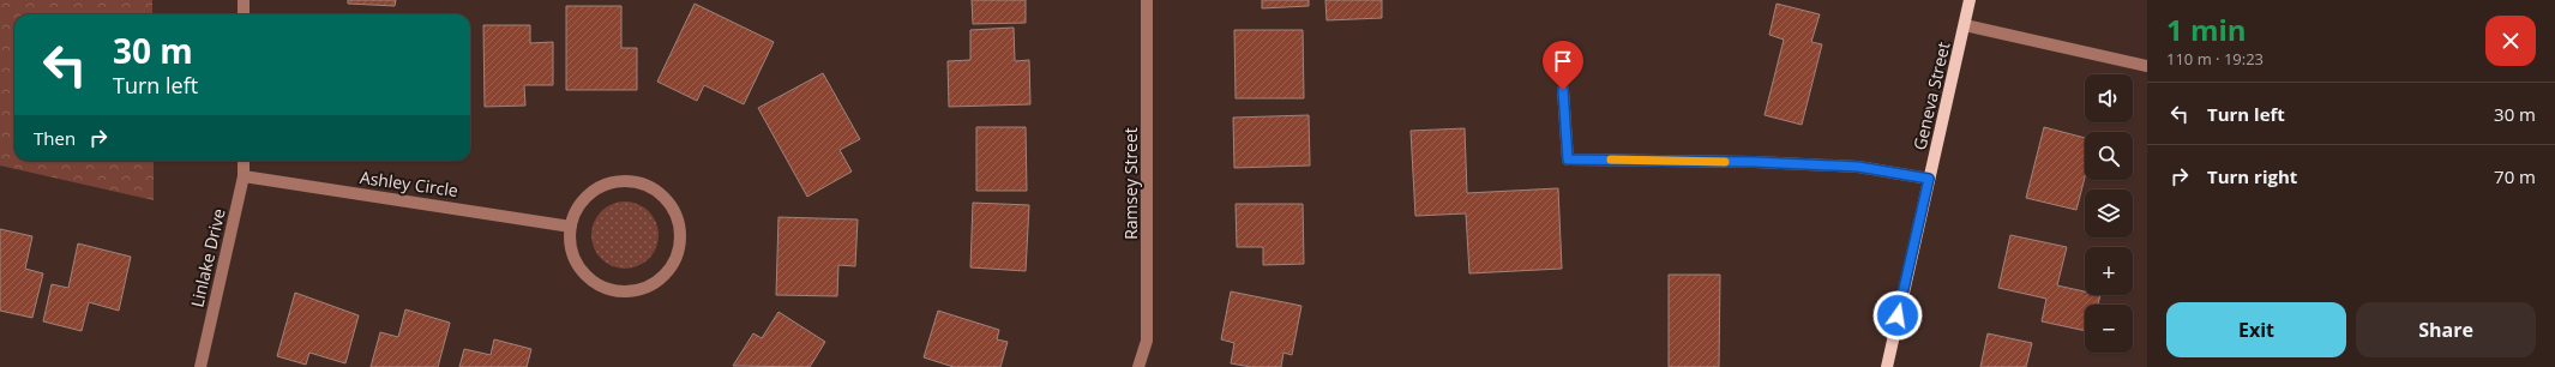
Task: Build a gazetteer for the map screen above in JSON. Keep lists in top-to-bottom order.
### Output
{
  "streets": {
    "main road": ["Geneva Street"],
    "street": ["Ashley Circle", "Ramsey Street", "Linlake Drive"]
  },
  "crossings": [
    ["Ashley Circle", "Linlake Drive"]
  ],
  "page": {
    "heading": ["1 min", "110 m · 19:23"],
    "turn": ["30 m", "Turn left"],
    "map_buttons": ["+", "−"],
    "list": [
      {
        "name": "Turn left",
        "value": "30 m"
      },
      {
        "name": "Turn right",
        "value": "70 m"
      }
    ],
    "then": "Then",
    "buttons": ["Exit", "Share"]
  }
}
